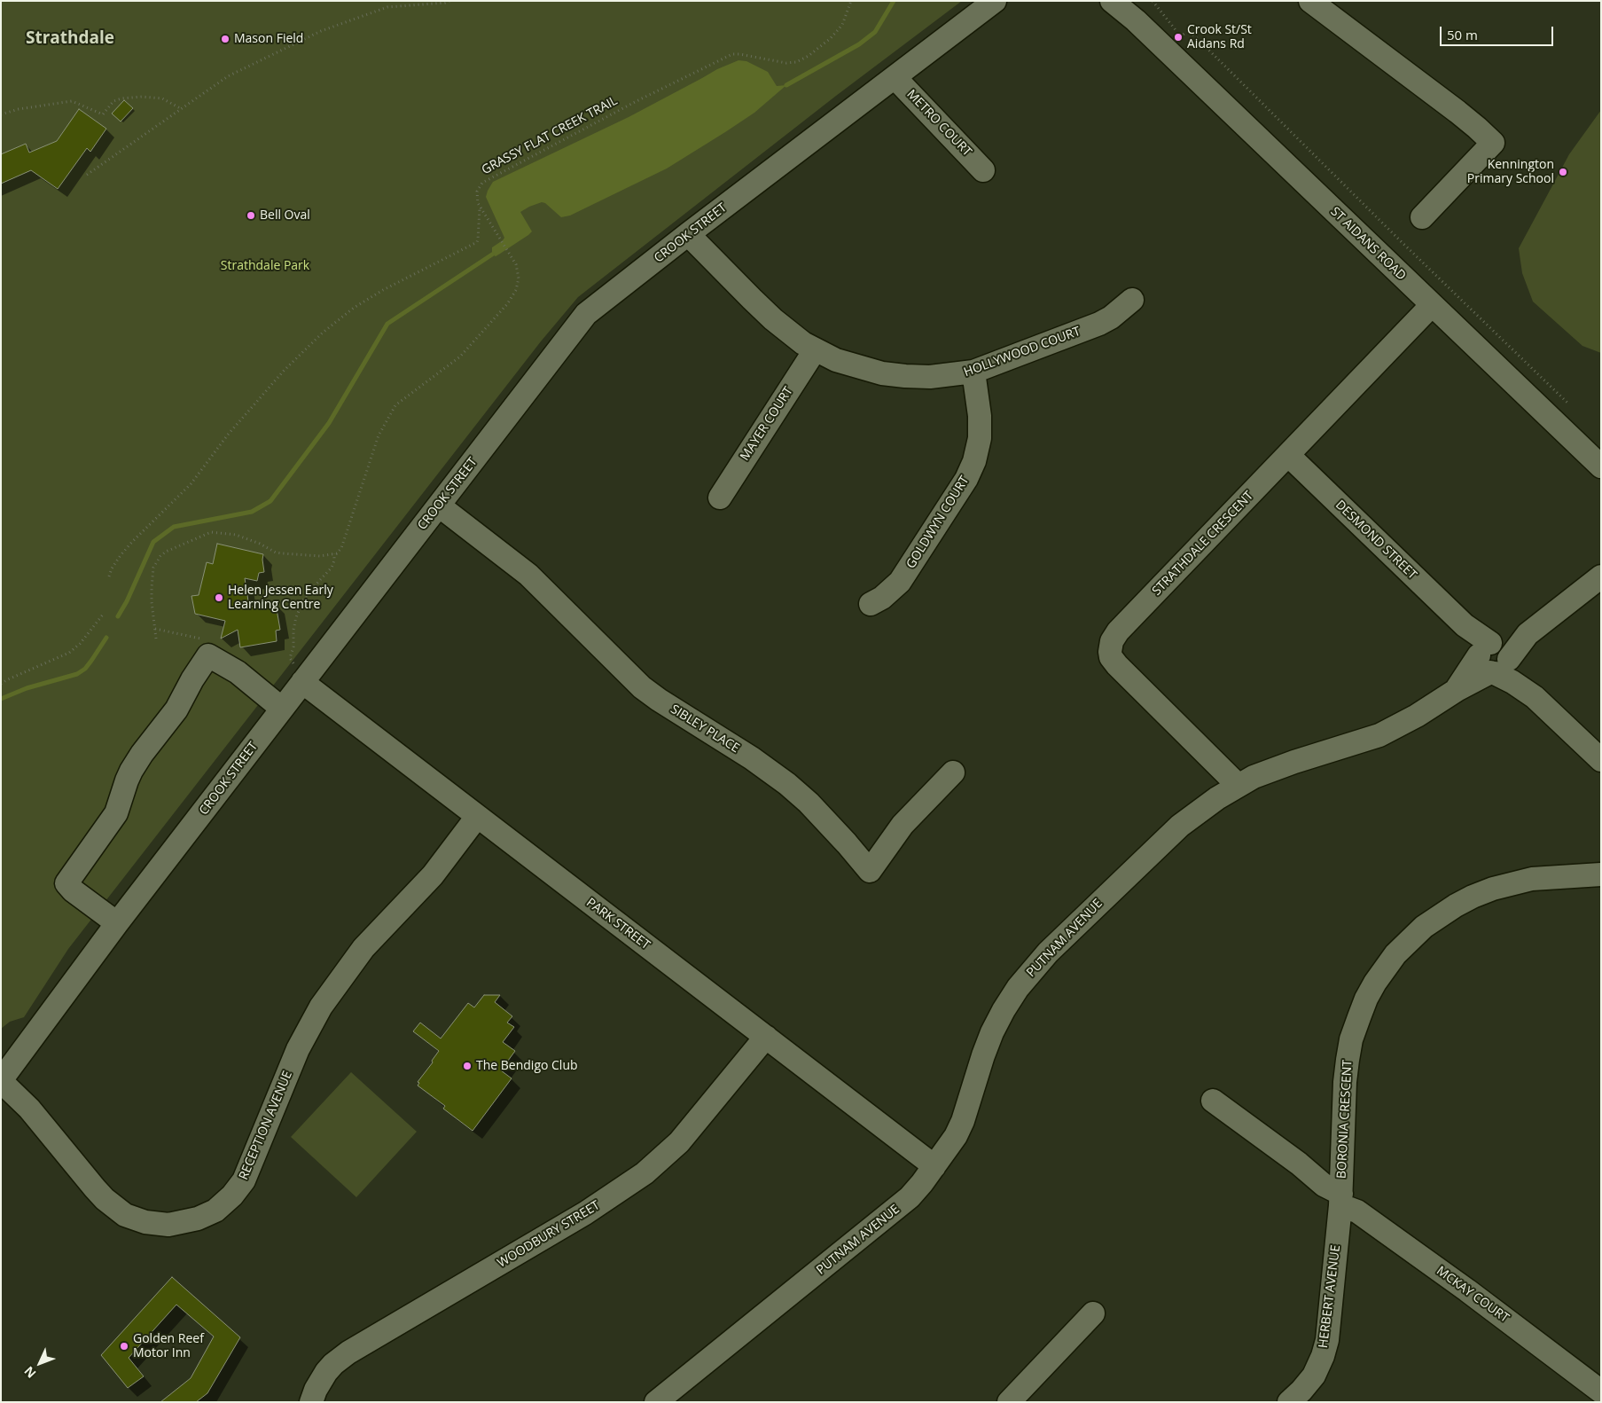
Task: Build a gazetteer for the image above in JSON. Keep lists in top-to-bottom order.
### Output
{
  "streets": {
    "street": [
      "METRO COURT",
      "CROOK STREET",
      "ST AIDANS ROAD",
      "HOLLYWOOD COURT",
      "MAYER COURT",
      "GOLDWYN COURT",
      "DESMOND STREET",
      "STRATHDALE CRESCENT",
      "SIBLEY PLACE",
      "PARK STREET",
      "PUTNAM AVENUE",
      "BORONIA CRESCENT",
      "RECEPTION AVENUE",
      "WOODBURY STREET",
      "MCKAY COURT",
      "HERBERT AVENUE"
    ],
    "path": ["GRASSY FLAT CREEK TRAIL"]
  },
  "crossings": [
    ["METRO COURT", "CROOK STREET"],
    ["GRASSY FLAT CREEK TRAIL", "CROOK STREET"],
    ["GRASSY FLAT CREEK TRAIL", "PARK STREET"],
    ["CROOK STREET", "HOLLYWOOD COURT"],
    ["CROOK STREET", "SIBLEY PLACE"],
    ["CROOK STREET", "PARK STREET"],
    ["CROOK STREET", "RECEPTION AVENUE"],
    ["ST AIDANS ROAD", "STRATHDALE CRESCENT"],
    ["HOLLYWOOD COURT", "MAYER COURT"],
    ["HOLLYWOOD COURT", "GOLDWYN COURT"],
    ["DESMOND STREET", "STRATHDALE CRESCENT"],
    ["DESMOND STREET", "PUTNAM AVENUE"],
    ["STRATHDALE CRESCENT", "PUTNAM AVENUE"],
    ["PARK STREET", "PUTNAM AVENUE"],
    ["PARK STREET", "RECEPTION AVENUE"],
    ["PARK STREET", "WOODBURY STREET"],
    ["BORONIA CRESCENT", "MCKAY COURT"],
    ["BORONIA CRESCENT", "HERBERT AVENUE"],
    ["MCKAY COURT", "HERBERT AVENUE"]
  ],
  "districts": ["Strathdale"],
  "parks": ["Strathdale Park"],
  "places": [
    "Crook St/St Aidans Rd",
    "Mason Field",
    "Kennington Primary School",
    "Bell Oval",
    "Helen Jessen Early Learning Centre",
    "The Bendigo Club",
    "Golden Reef Motor Inn"
  ],
  "scale_bar": "50 m",
  "north": "bottom left"
}
